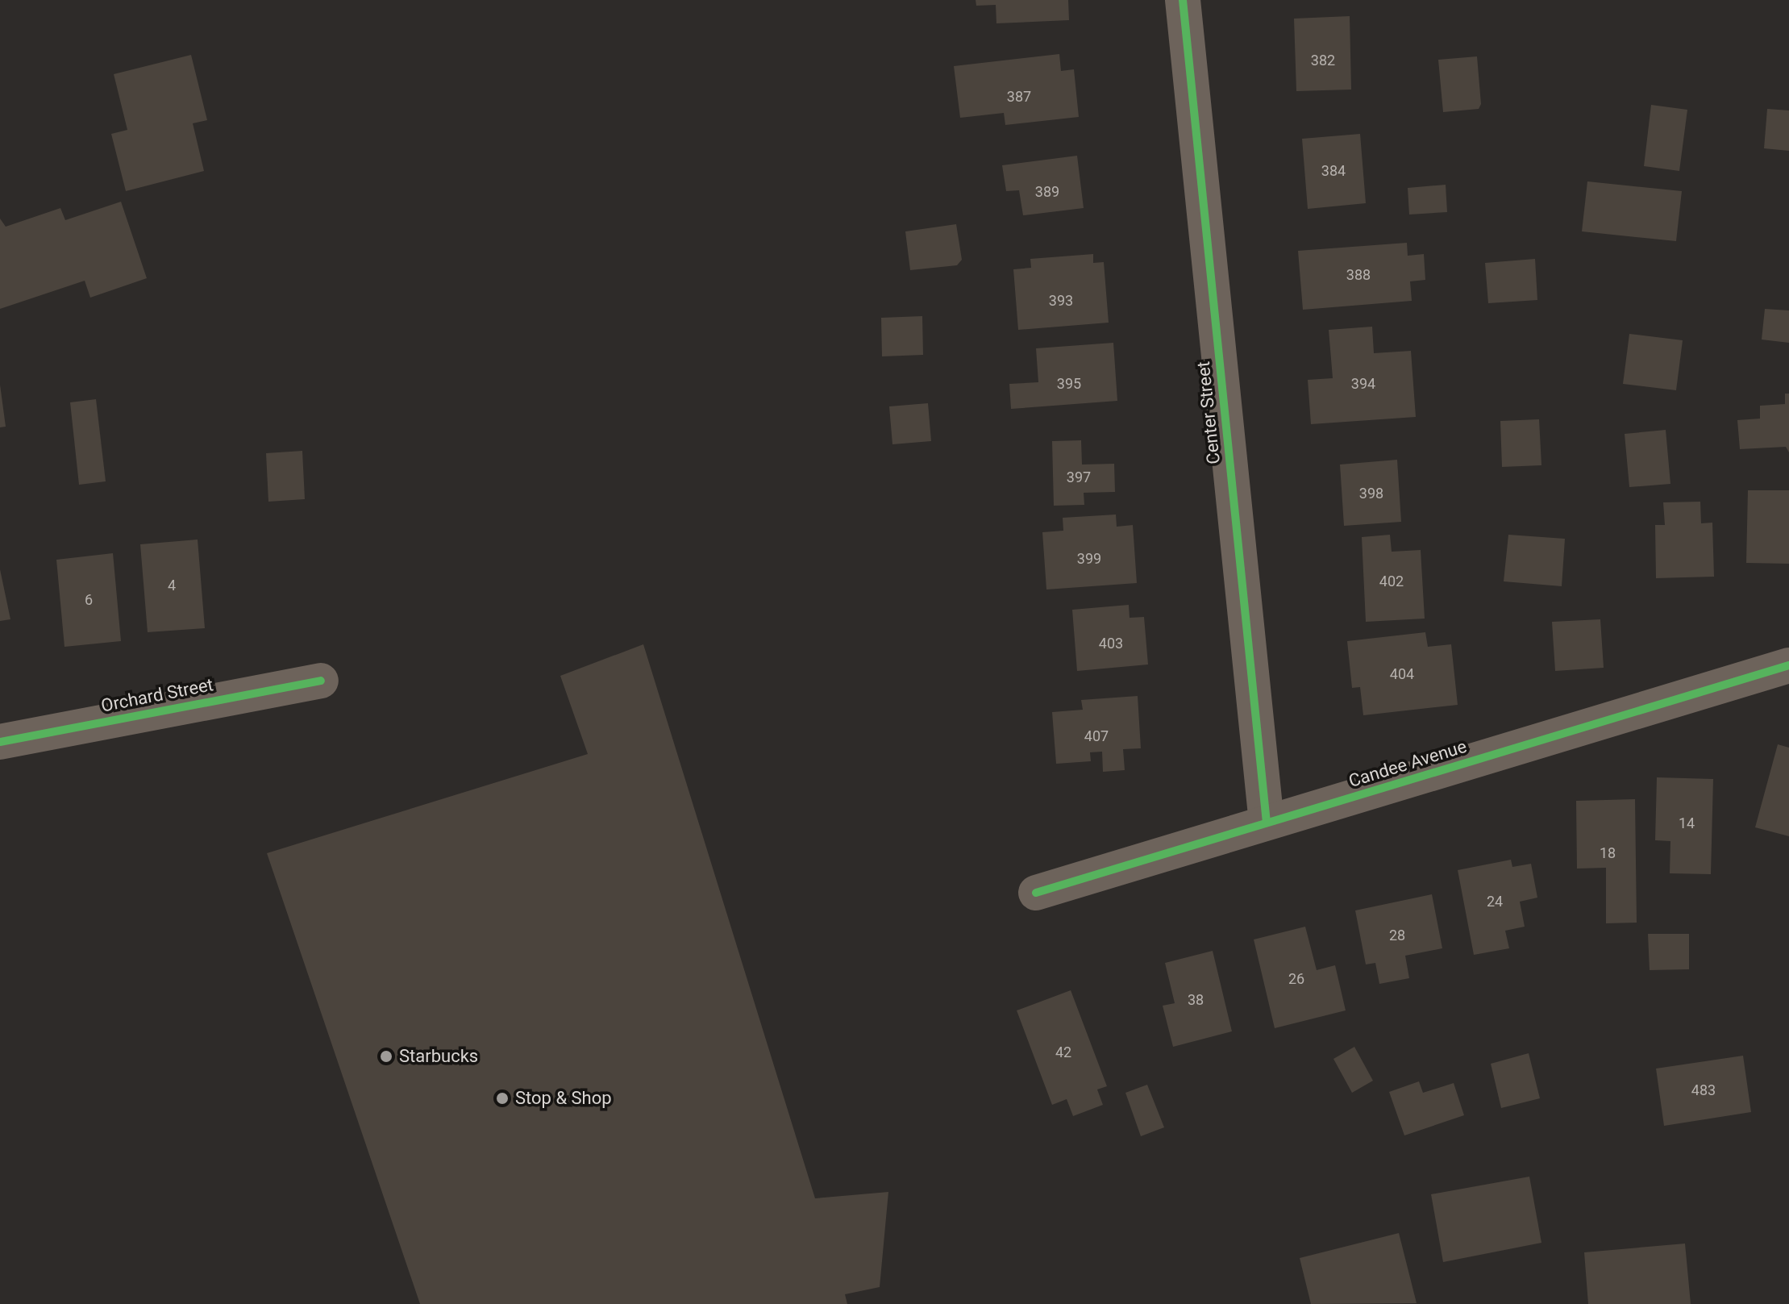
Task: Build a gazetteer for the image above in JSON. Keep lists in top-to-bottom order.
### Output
{
  "streets": {
    "street": ["Center Street", "Orchard Street", "Candee Avenue"]
  },
  "crossings": [
    ["Center Street", "Candee Avenue"]
  ],
  "places": ["Starbucks", "Stop & Shop"],
  "house_numbers": [
    "382",
    "387",
    "384",
    "389",
    "388",
    "393",
    "395",
    "394",
    "397",
    "398",
    "399",
    "402",
    "4",
    "6",
    "403",
    "404",
    "407",
    "14",
    "18",
    "24",
    "28",
    "26",
    "38",
    "42",
    "483"
  ]
}
